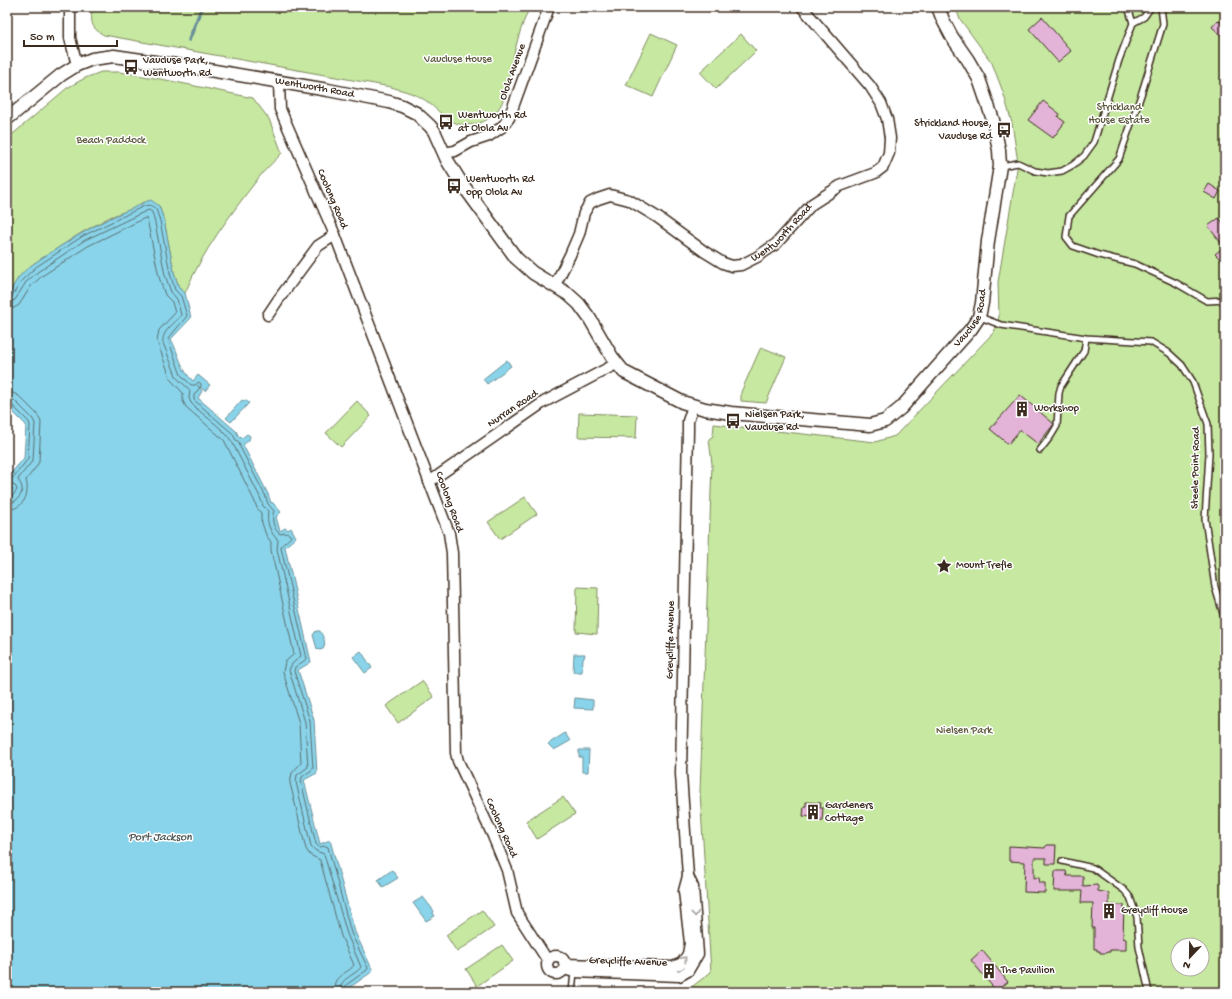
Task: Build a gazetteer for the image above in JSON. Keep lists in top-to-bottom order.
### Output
{
  "streets": {
    "street": [
      "Olola Avenue",
      "Wentworth Road",
      "Coolong Road",
      "Vaucluse Road",
      "Nurran Road",
      "Greycliffe Avenue"
    ],
    "lane": ["Steele Point Road"]
  },
  "crossings": [
    ["Olola Avenue", "Wentworth Road"],
    ["Wentworth Road", "Coolong Road"],
    ["Wentworth Road", "Vaucluse Road"],
    ["Wentworth Road", "Nurran Road"],
    ["Wentworth Road", "Greycliffe Avenue"],
    ["Coolong Road", "Nurran Road"],
    ["Coolong Road", "Greycliffe Avenue"],
    ["Vaucluse Road", "Steele Point Road"],
    ["Vaucluse Road", "Greycliffe Avenue"]
  ],
  "water": ["Port Jackson"],
  "parks": [
    "Vaucluse House",
    "Strickland House Estate",
    "Beach Paddock",
    "Nielsen Park"
  ],
  "places": {
    "bus stop": [
      "Vaucluse Park, Wentworth Rd",
      "Wentworth Rd at Olola Av",
      "Strickland House, Vaucluse Rd",
      "Wentworth Rd opp Olola Av",
      "Nielsen Park, Vaucluse Rd"
    ],
    "building": [
      "Workshop",
      "Gardeners Cottage",
      "Greycliff House",
      "The Pavilion"
    ],
    "place": ["Mount Trefle"]
  },
  "scale_bar": "50 m",
  "north": "bottom"
}
